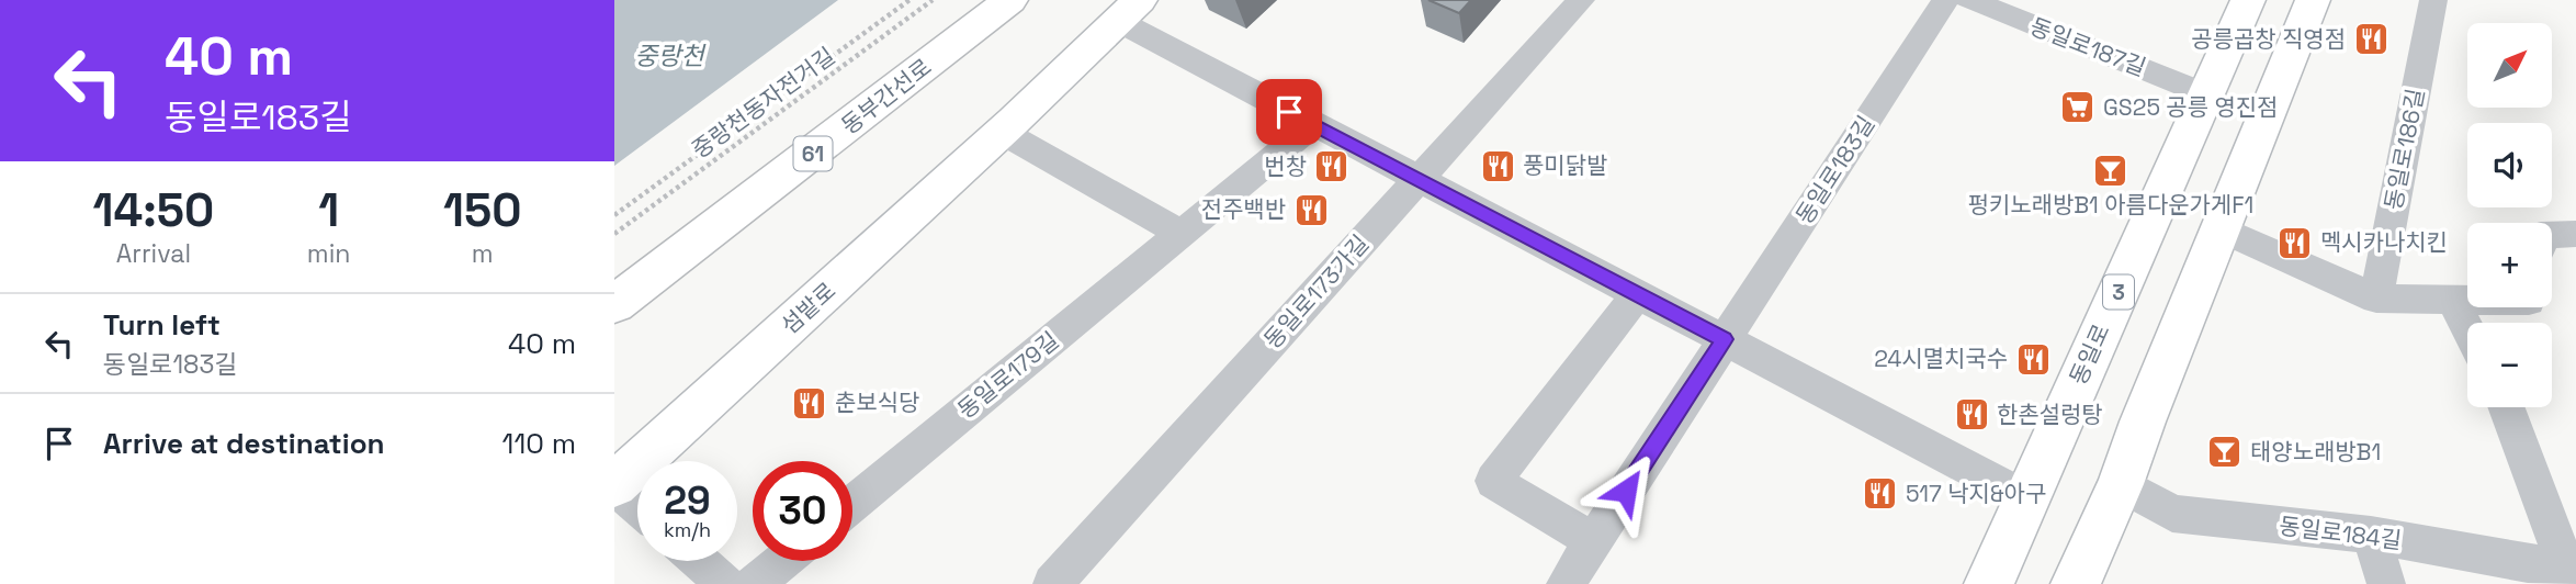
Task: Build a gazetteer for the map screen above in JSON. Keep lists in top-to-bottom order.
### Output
{
  "streets": {
    "main road": [
      "동부간선로",
      "61",
      "3",
      "섬밭로",
      "동일로"
    ],
    "street": [
      "동일로187길",
      "동일로186길",
      "동일로183길",
      "동일로173가길",
      "동일로179길",
      "동일로184길"
    ],
    "path": ["중랑천동자전거길"]
  },
  "crossings": [
    ["동일로187길", "동일로"]
  ],
  "water": ["중랑천"],
  "places": {
    "restaurant": [
      "공릉곱창 직영점",
      "풍미닭발",
      "번창",
      "전주백반",
      "멕시카나치킨",
      "24시멸치국수",
      "춘보식당",
      "한촌설렁탕",
      "517 낙지&아구"
    ],
    "supermarket": ["GS25 공릉 영진점"],
    "bar": ["펑키노래방B1 아름다운가게F1", "태양노래방B1"]
  },
  "north": "top right",
  "page": {
    "turn": ["40 m", "동일로183길"],
    "map_buttons": ["+", "−"],
    "eta": [
      "14:50",
      "Arrival",
      "1",
      "min",
      "150",
      "m"
    ],
    "list": [
      {
        "name": "Turn left",
        "note": "동일로183길",
        "value": "40 m"
      },
      {
        "name": "Arrive at destination",
        "value": "110 m"
      }
    ],
    "speed": "29 km/h",
    "limit": "30"
  }
}
